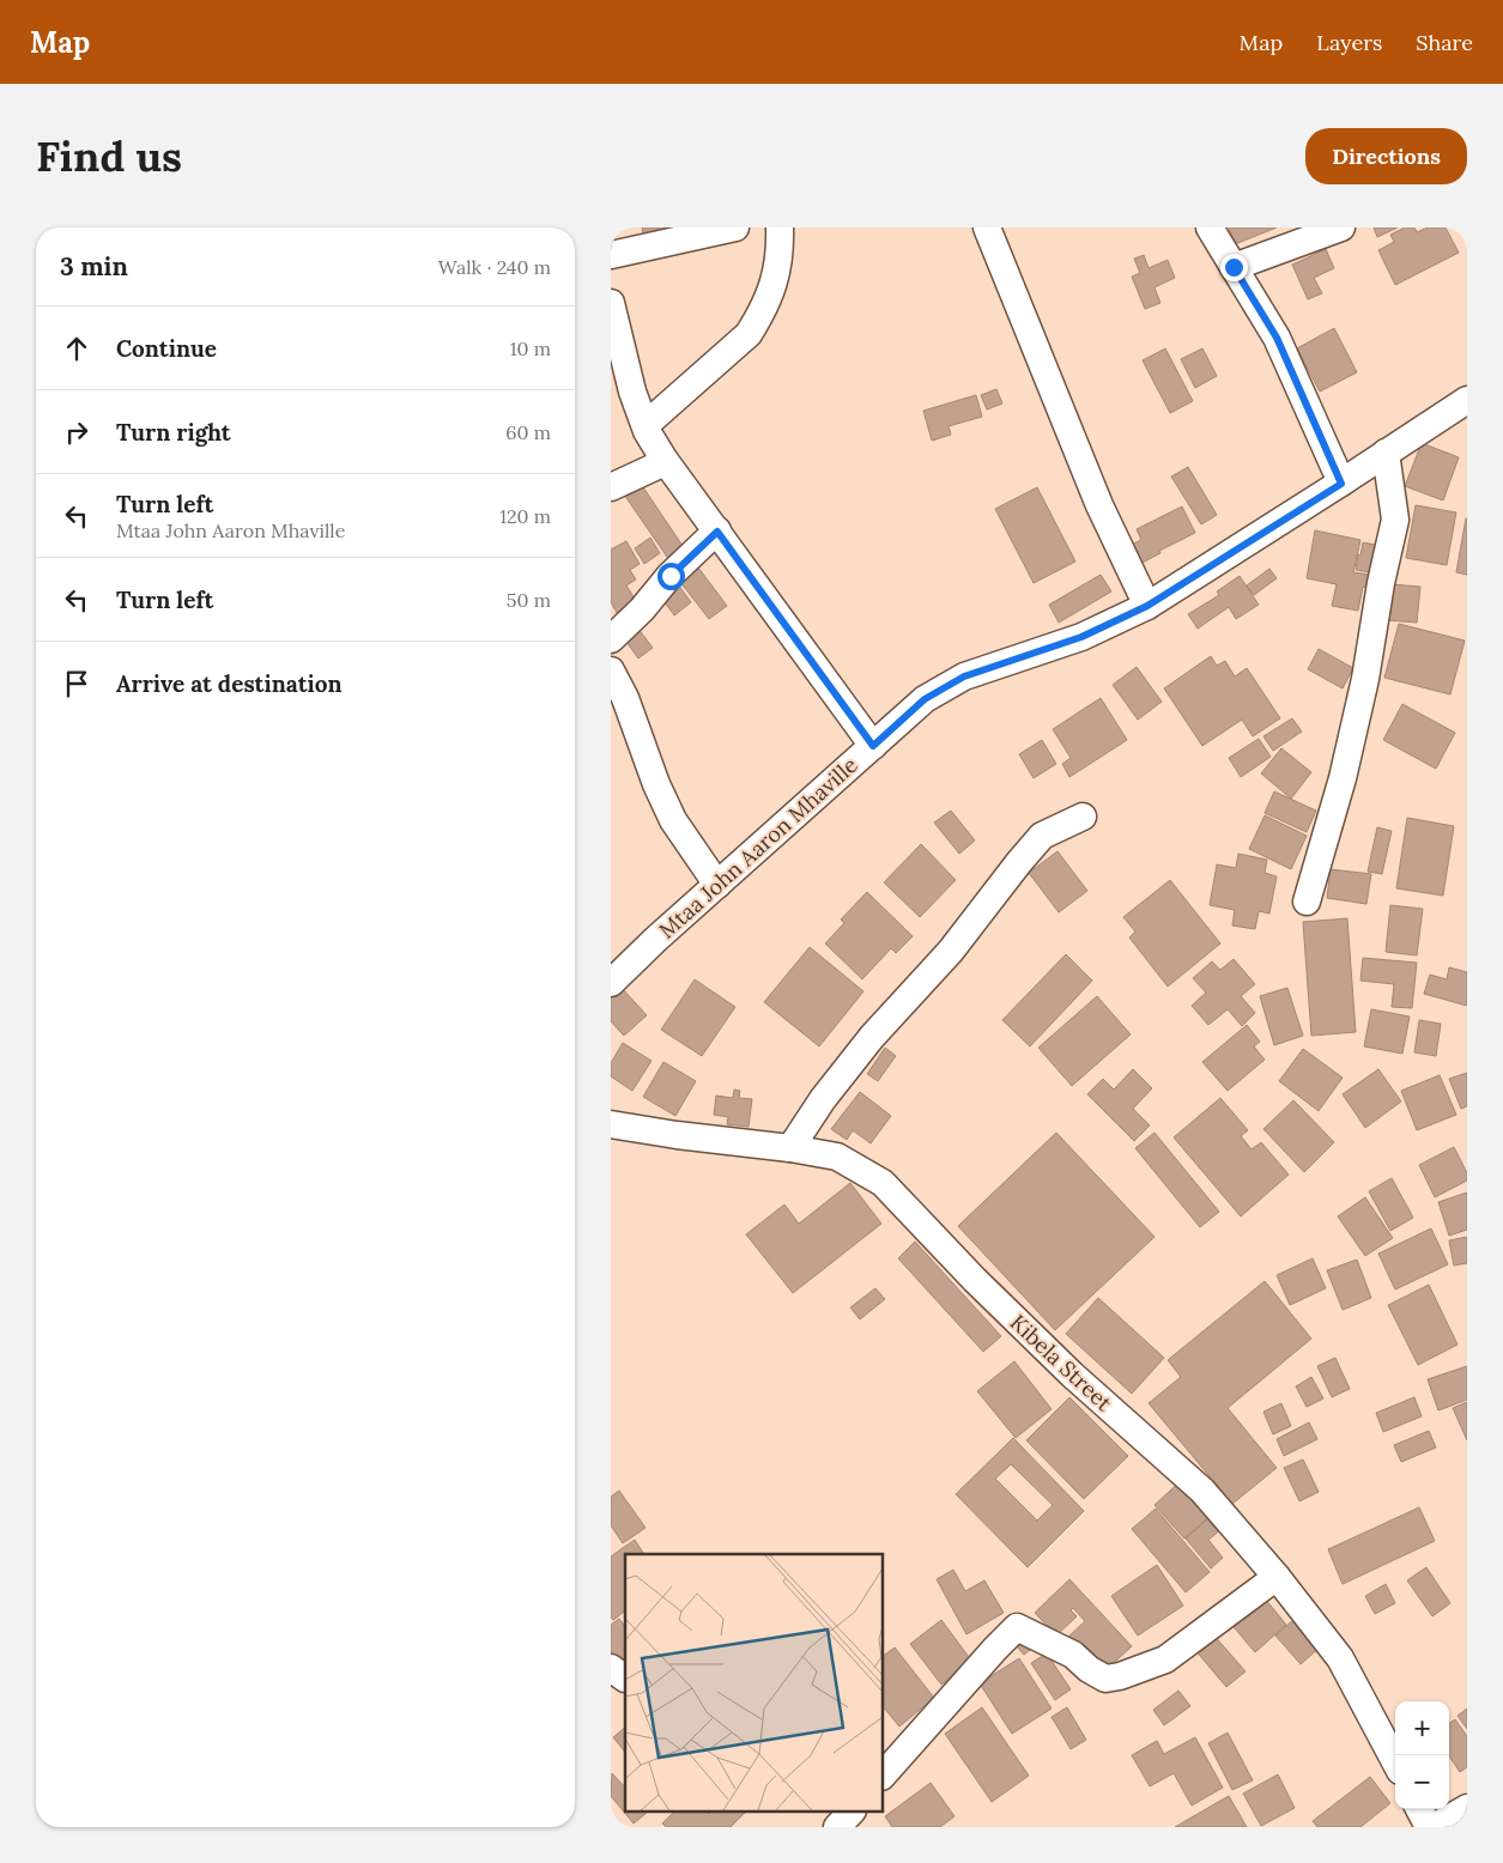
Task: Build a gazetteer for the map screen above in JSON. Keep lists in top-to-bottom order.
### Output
{
  "streets": {
    "street": ["Mtaa John Aaron Mhaville", "Kibela Street"]
  },
  "page": {
    "header": "Map",
    "nav": ["Map", "Layers", "Share"],
    "buttons": "Directions",
    "title": "Find us",
    "heading": ["3 min", "Walk · 240 m"],
    "list": [
      ["Continue", "10 m"],
      ["Turn right", "60 m"],
      ["Turn left", "Mtaa John Aaron Mhaville", "120 m"],
      ["Turn left", "50 m"],
      "Arrive at destination"
    ],
    "map_buttons": ["+", "−"]
  }
}
